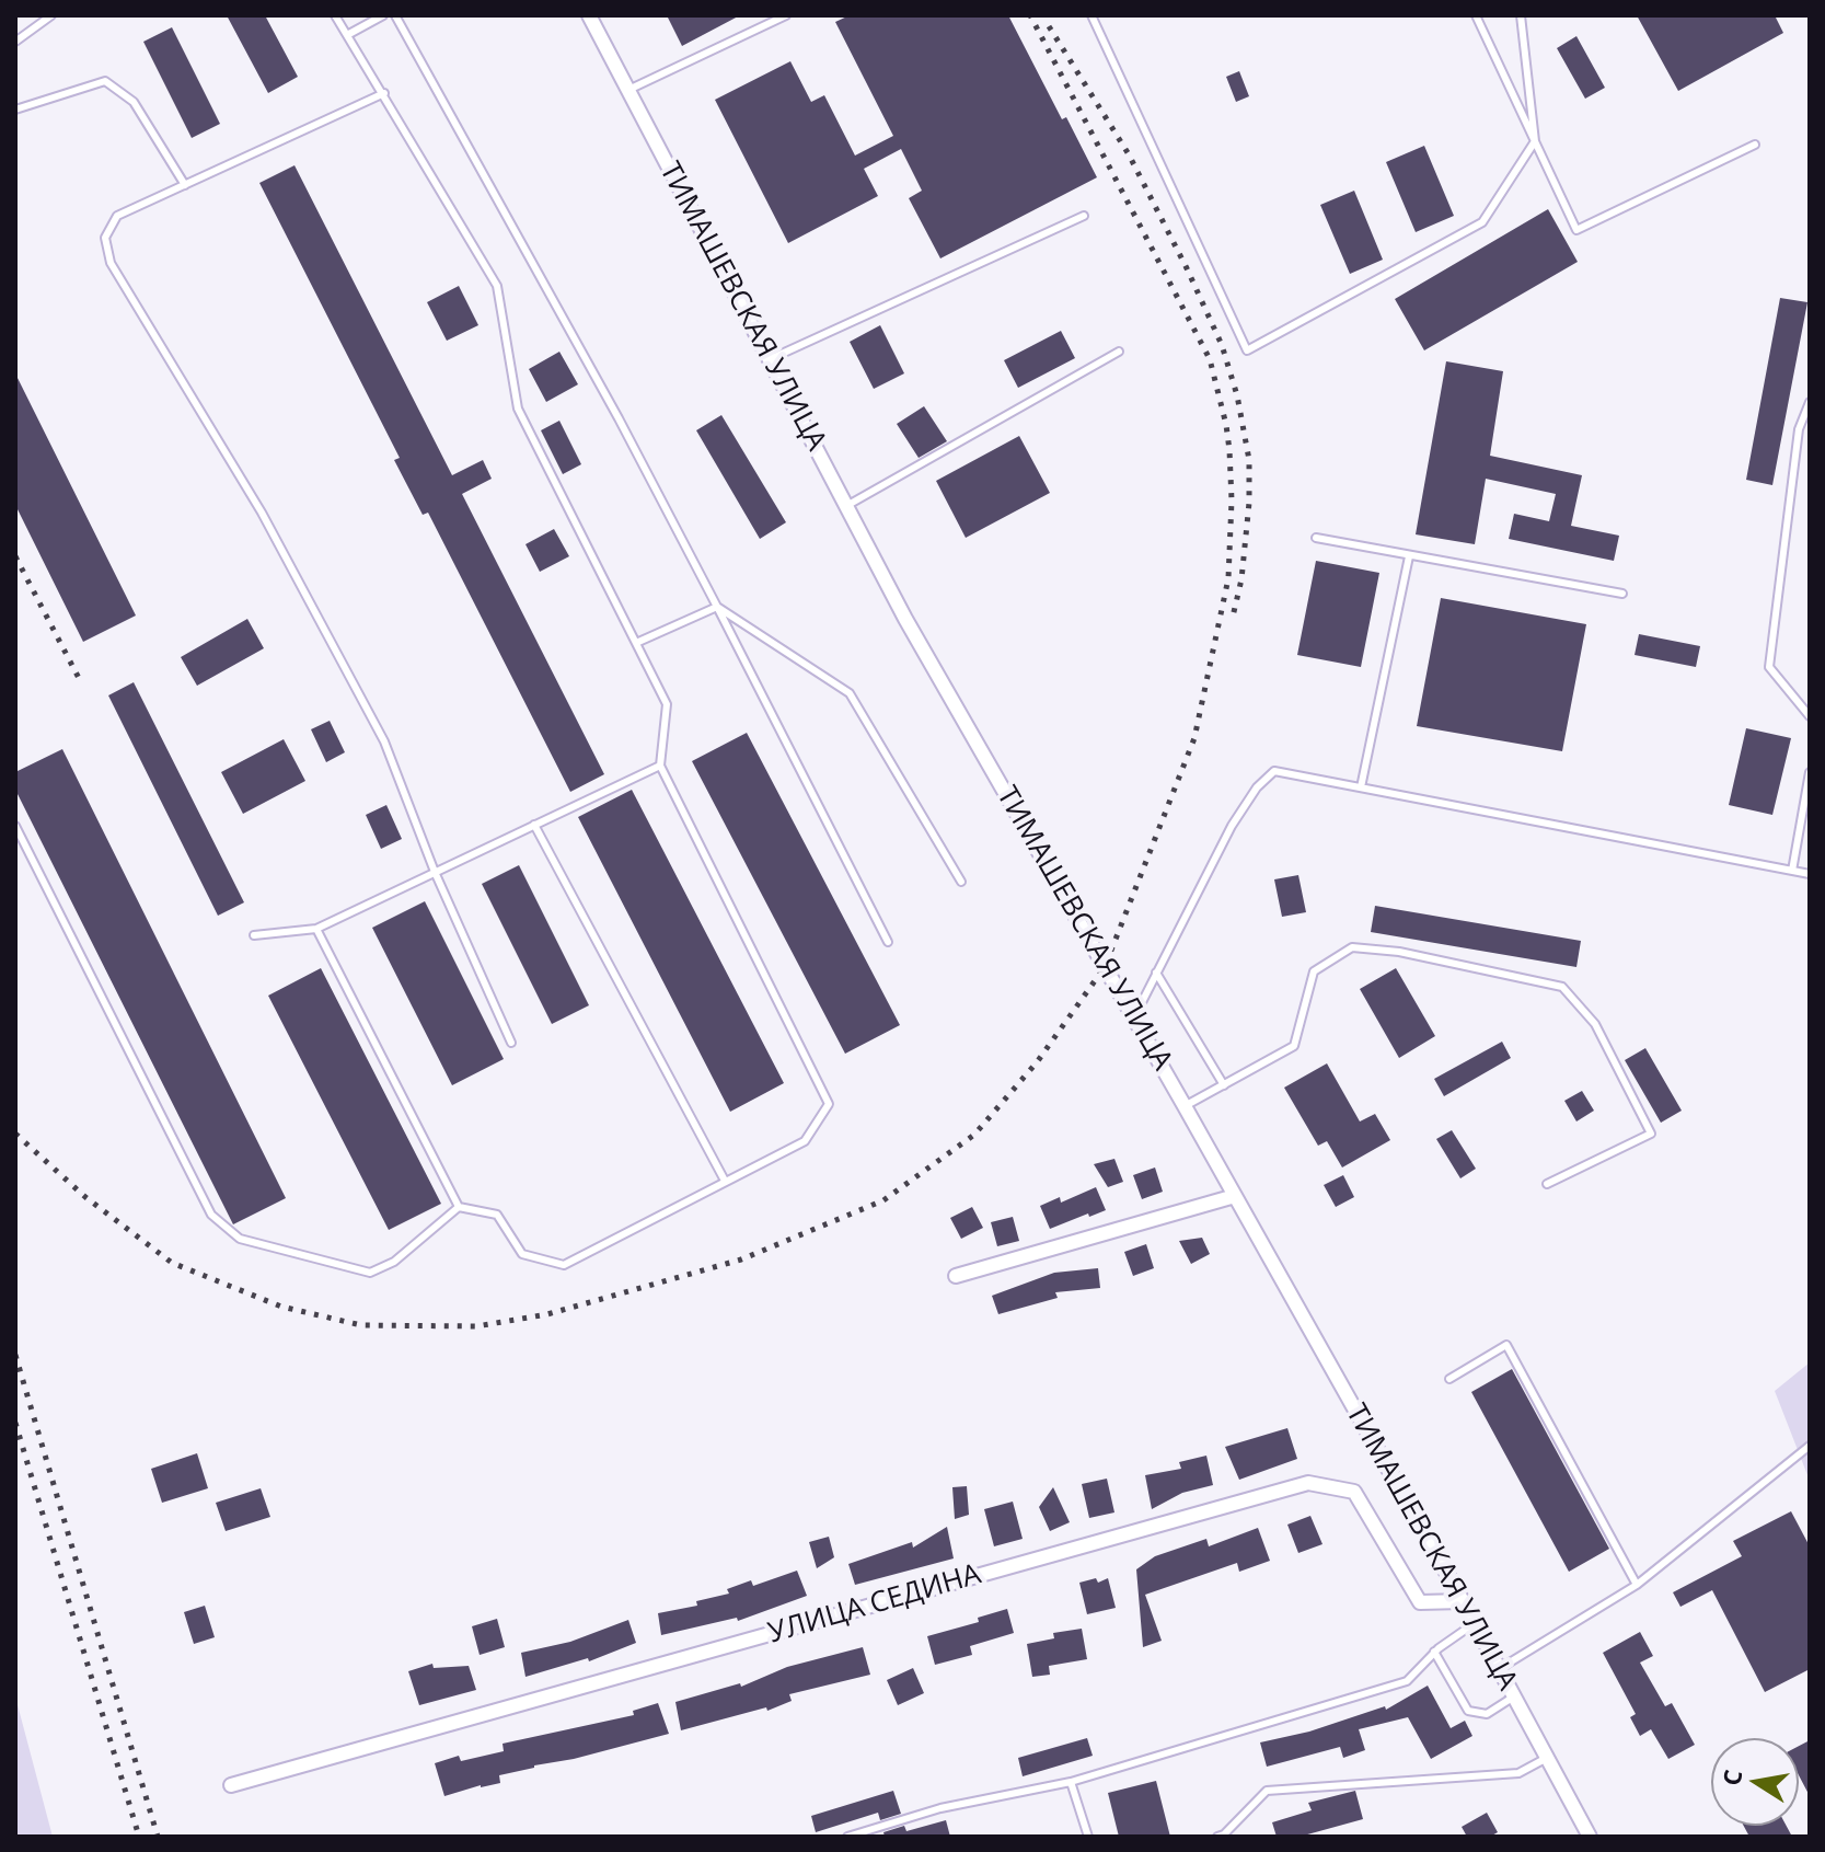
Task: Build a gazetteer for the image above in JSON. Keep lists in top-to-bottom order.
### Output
{
  "streets": {
    "street": ["ТИМАШЕВСКАЯ УЛИЦА", "УЛИЦА СЕДИНА"]
  },
  "crossings": [
    ["ТИМАШЕВСКАЯ УЛИЦА", "УЛИЦА СЕДИНА"]
  ],
  "north": "left"
}
